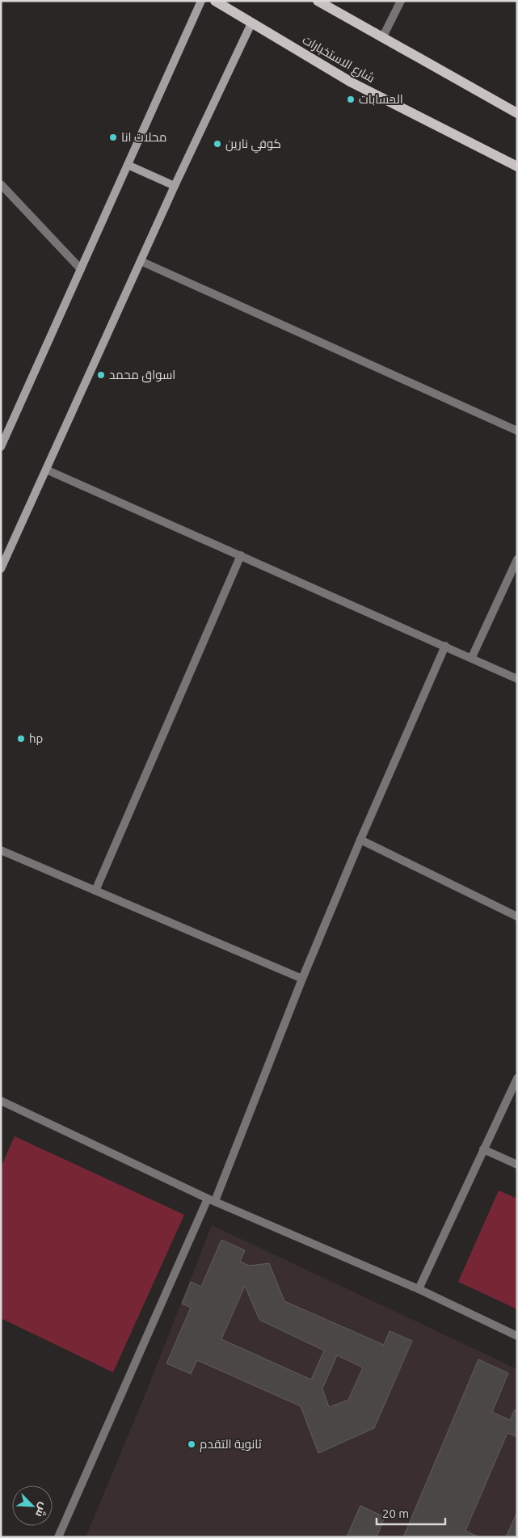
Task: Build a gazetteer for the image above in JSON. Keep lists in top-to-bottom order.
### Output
{
  "streets": {
    "main road": ["شارع الاستخبارات"]
  },
  "places": [
    "الحسابات",
    "محلات انا",
    "كوفي نارين",
    "اسواق محمد",
    "hp",
    "ثانوية التقدم"
  ],
  "scale_bar": "20 m",
  "north": "bottom right"
}
